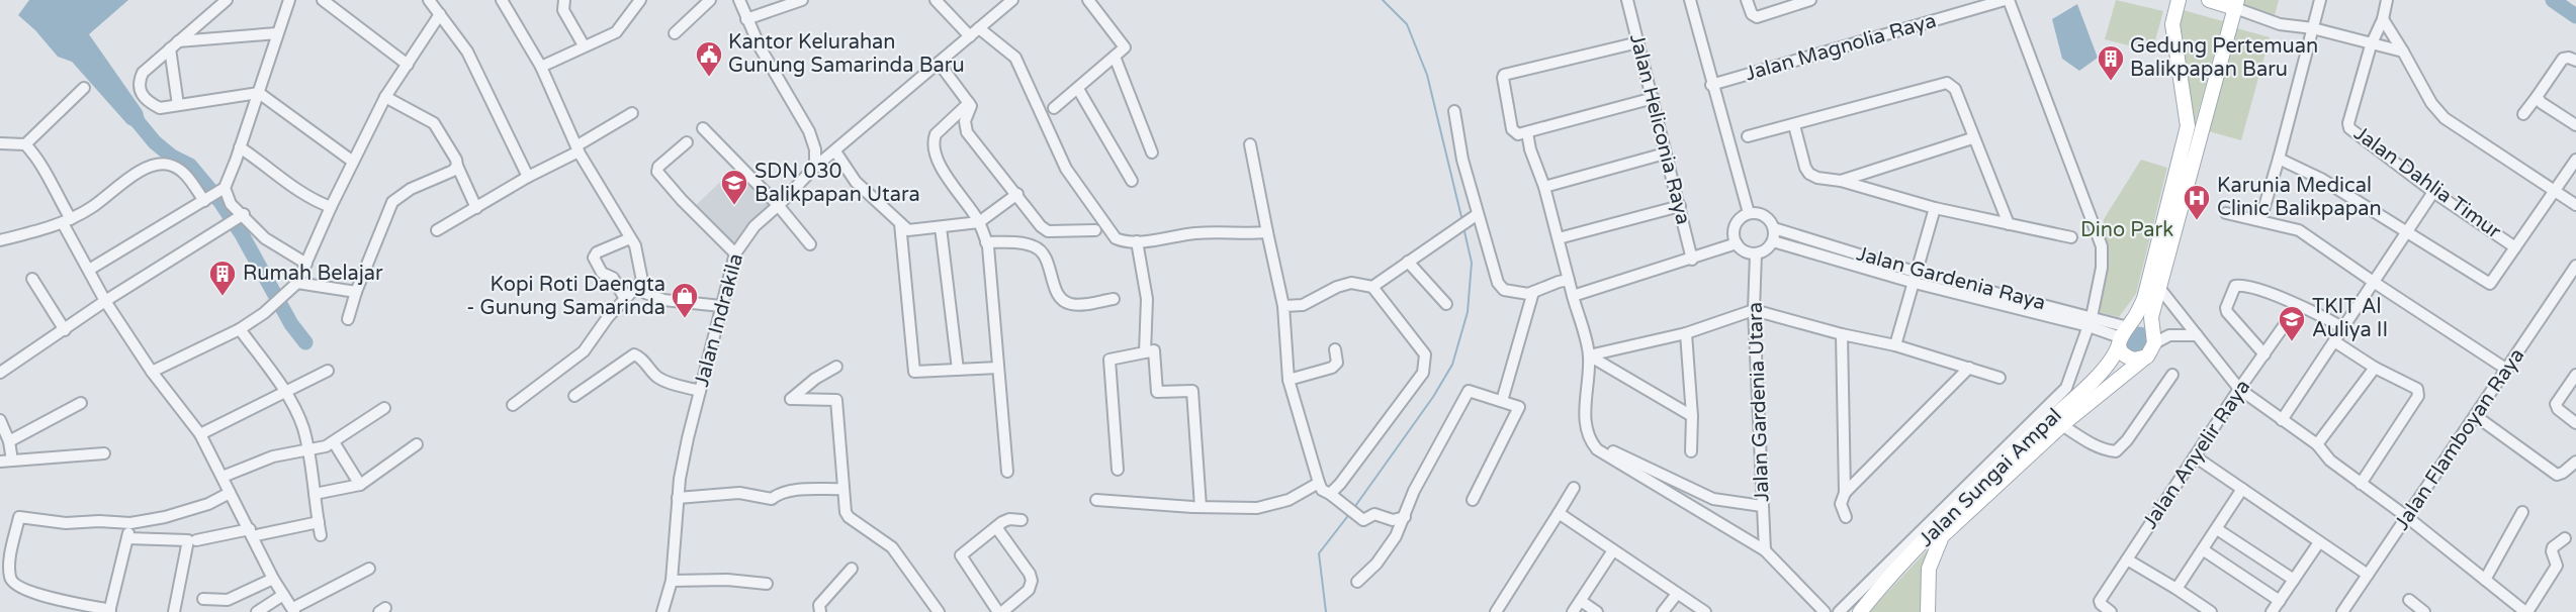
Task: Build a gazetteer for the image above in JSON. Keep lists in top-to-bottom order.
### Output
{
  "streets": {
    "main road": ["Jalan Sungai Ampal"],
    "street": [
      "Jalan Magnolia Raya",
      "Jalan Heliconia Raya",
      "Jalan Dahlia Timur",
      "Jalan Gardenia Raya",
      "Jalan Indrakila",
      "Jalan Gardenia Utara",
      "Jalan Flamboyan Raya",
      "Jalan Anyelir Raya"
    ]
  },
  "crossings": [
    ["Jalan Gardenia Raya", "Jalan Gardenia Utara"],
    ["Jalan Gardenia Raya", "Jalan Sungai Ampal"]
  ],
  "parks": ["Dino Park"],
  "places": {
    "public building": ["Kantor Kelurahan Gunung Samarinda Baru"],
    "building": ["Gedung Pertemuan Balikpapan Baru", "Rumah Belajar"],
    "school or university": ["SDN 030 Balikpapan Utara", "TKIT Al Auliya II"],
    "hospital": ["Karunia Medical Clinic Balikpapan"],
    "shop": ["Kopi Roti Daengta - Gunung Samarinda"]
  }
}
